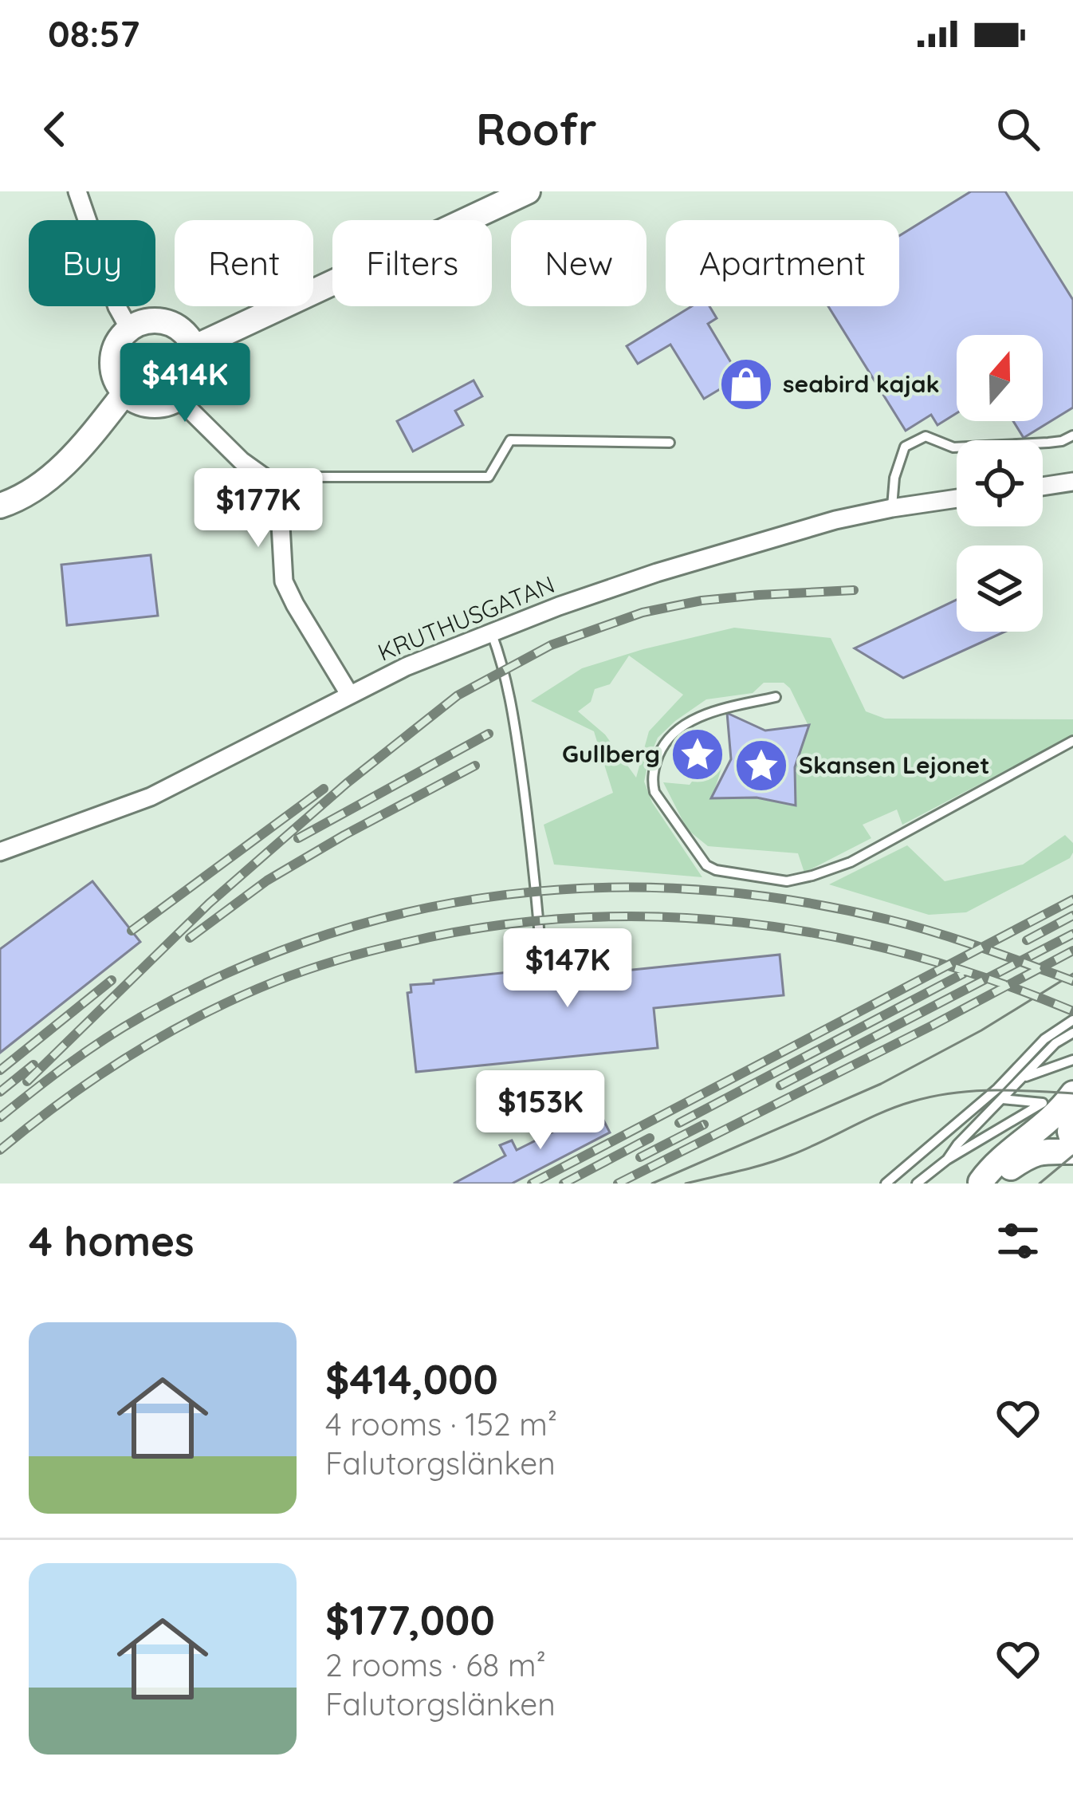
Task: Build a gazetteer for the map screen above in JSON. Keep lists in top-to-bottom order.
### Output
{
  "streets": {
    "street": ["KRUTHUSGATAN"]
  },
  "places": {
    "shop": ["seabird kajak"],
    "place": ["Gullberg", "Skansen Lejonet"]
  },
  "north": "top",
  "page": {
    "status": "08:57",
    "header": "Roofr",
    "chip": [
      "Buy",
      "Rent",
      "Filters",
      "New",
      "Apartment"
    ],
    "price": [
      "$414K",
      "$177K",
      "$147K",
      "$153K"
    ],
    "heading": "4 homes",
    "list": [
      {
        "name": "$414,000",
        "note": "4 rooms · 152 m² · Falutorgslänken"
      },
      {
        "name": "$177,000",
        "note": "2 rooms · 68 m² · Falutorgslänken"
      }
    ]
  }
}
